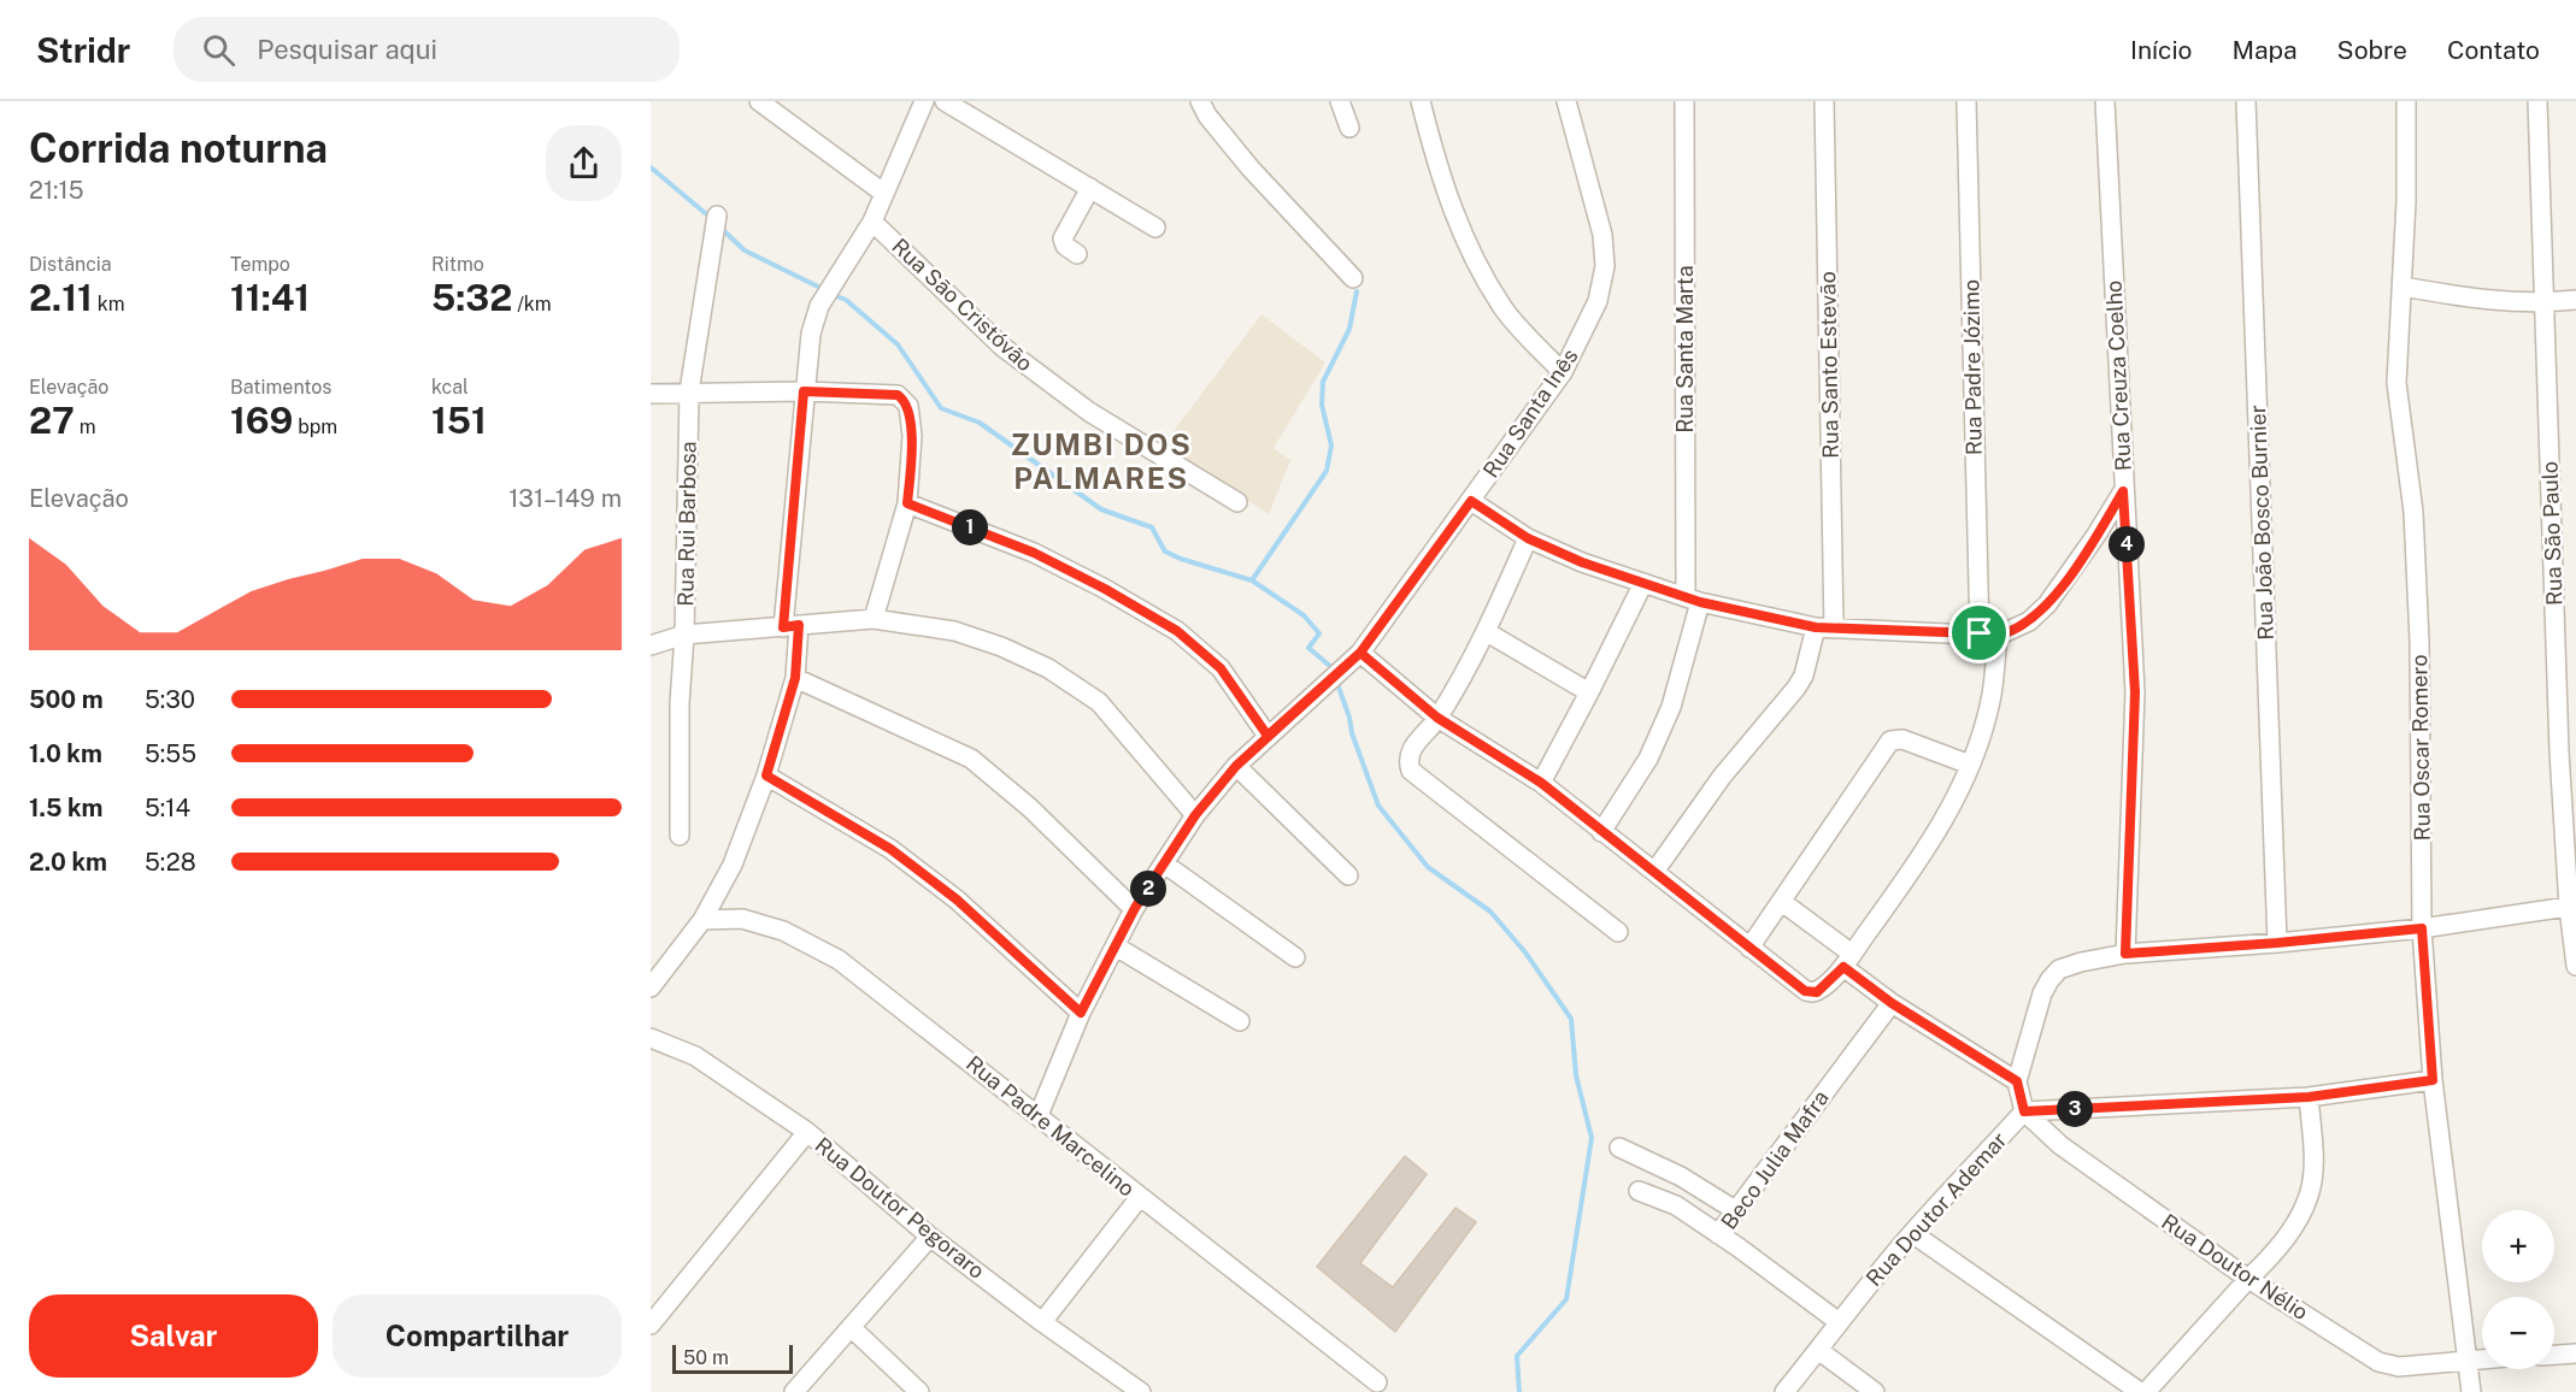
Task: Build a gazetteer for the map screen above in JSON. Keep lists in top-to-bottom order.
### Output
{
  "streets": {
    "street": [
      "Rua São Cristóvão",
      "Rua Santa Marta",
      "Rua Santo Estevão",
      "Rua Padre Józimo",
      "Rua Creuza Coelho",
      "Rua Santa Inês",
      "Rua João Bosco Burnier",
      "Rua Rui Barbosa",
      "Rua São Paulo",
      "Rua Oscar Romero",
      "Rua Padre Marcelino",
      "Beco Julia Mafra",
      "Rua Doutor Pegoraro",
      "Rua Doutor Ademar",
      "Rua Doutor Nélio"
    ]
  },
  "crossings": [
    ["Rua Santa Inês", "Rua Padre Marcelino"],
    ["Rua Oscar Romero", "Rua Doutor Ademar"],
    ["Rua Oscar Romero", "Rua Doutor Nélio"],
    ["Beco Julia Mafra", "Rua Doutor Ademar"],
    ["Rua Doutor Ademar", "Rua Doutor Nélio"]
  ],
  "districts": ["ZUMBI DOS PALMARES"],
  "scale_bar": "50 m",
  "page": {
    "header": "Stridr",
    "search": "Pesquisar aqui",
    "nav": [
      "Início",
      "Mapa",
      "Sobre",
      "Contato"
    ],
    "heading": ["Corrida noturna", "21:15"],
    "stats": [
      ["Distância", "2.11 km"],
      ["Tempo", "11:41"],
      ["Ritmo", "5:32 /km"],
      ["Elevação", "27 m"],
      ["Batimentos", "169 bpm"],
      ["kcal", "151"]
    ],
    "chart": ["Elevação", "131–149 m"],
    "pins": [
      "1",
      "4",
      "2",
      "3"
    ],
    "list": [
      {
        "name": "500 m",
        "note": "5:30"
      },
      {
        "name": "1.0 km",
        "note": "5:55"
      },
      {
        "name": "1.5 km",
        "note": "5:14"
      },
      {
        "name": "2.0 km",
        "note": "5:28"
      }
    ],
    "map_buttons": ["+", "−"],
    "buttons": ["Salvar", "Compartilhar"],
    "scale": "50 m"
  }
}
